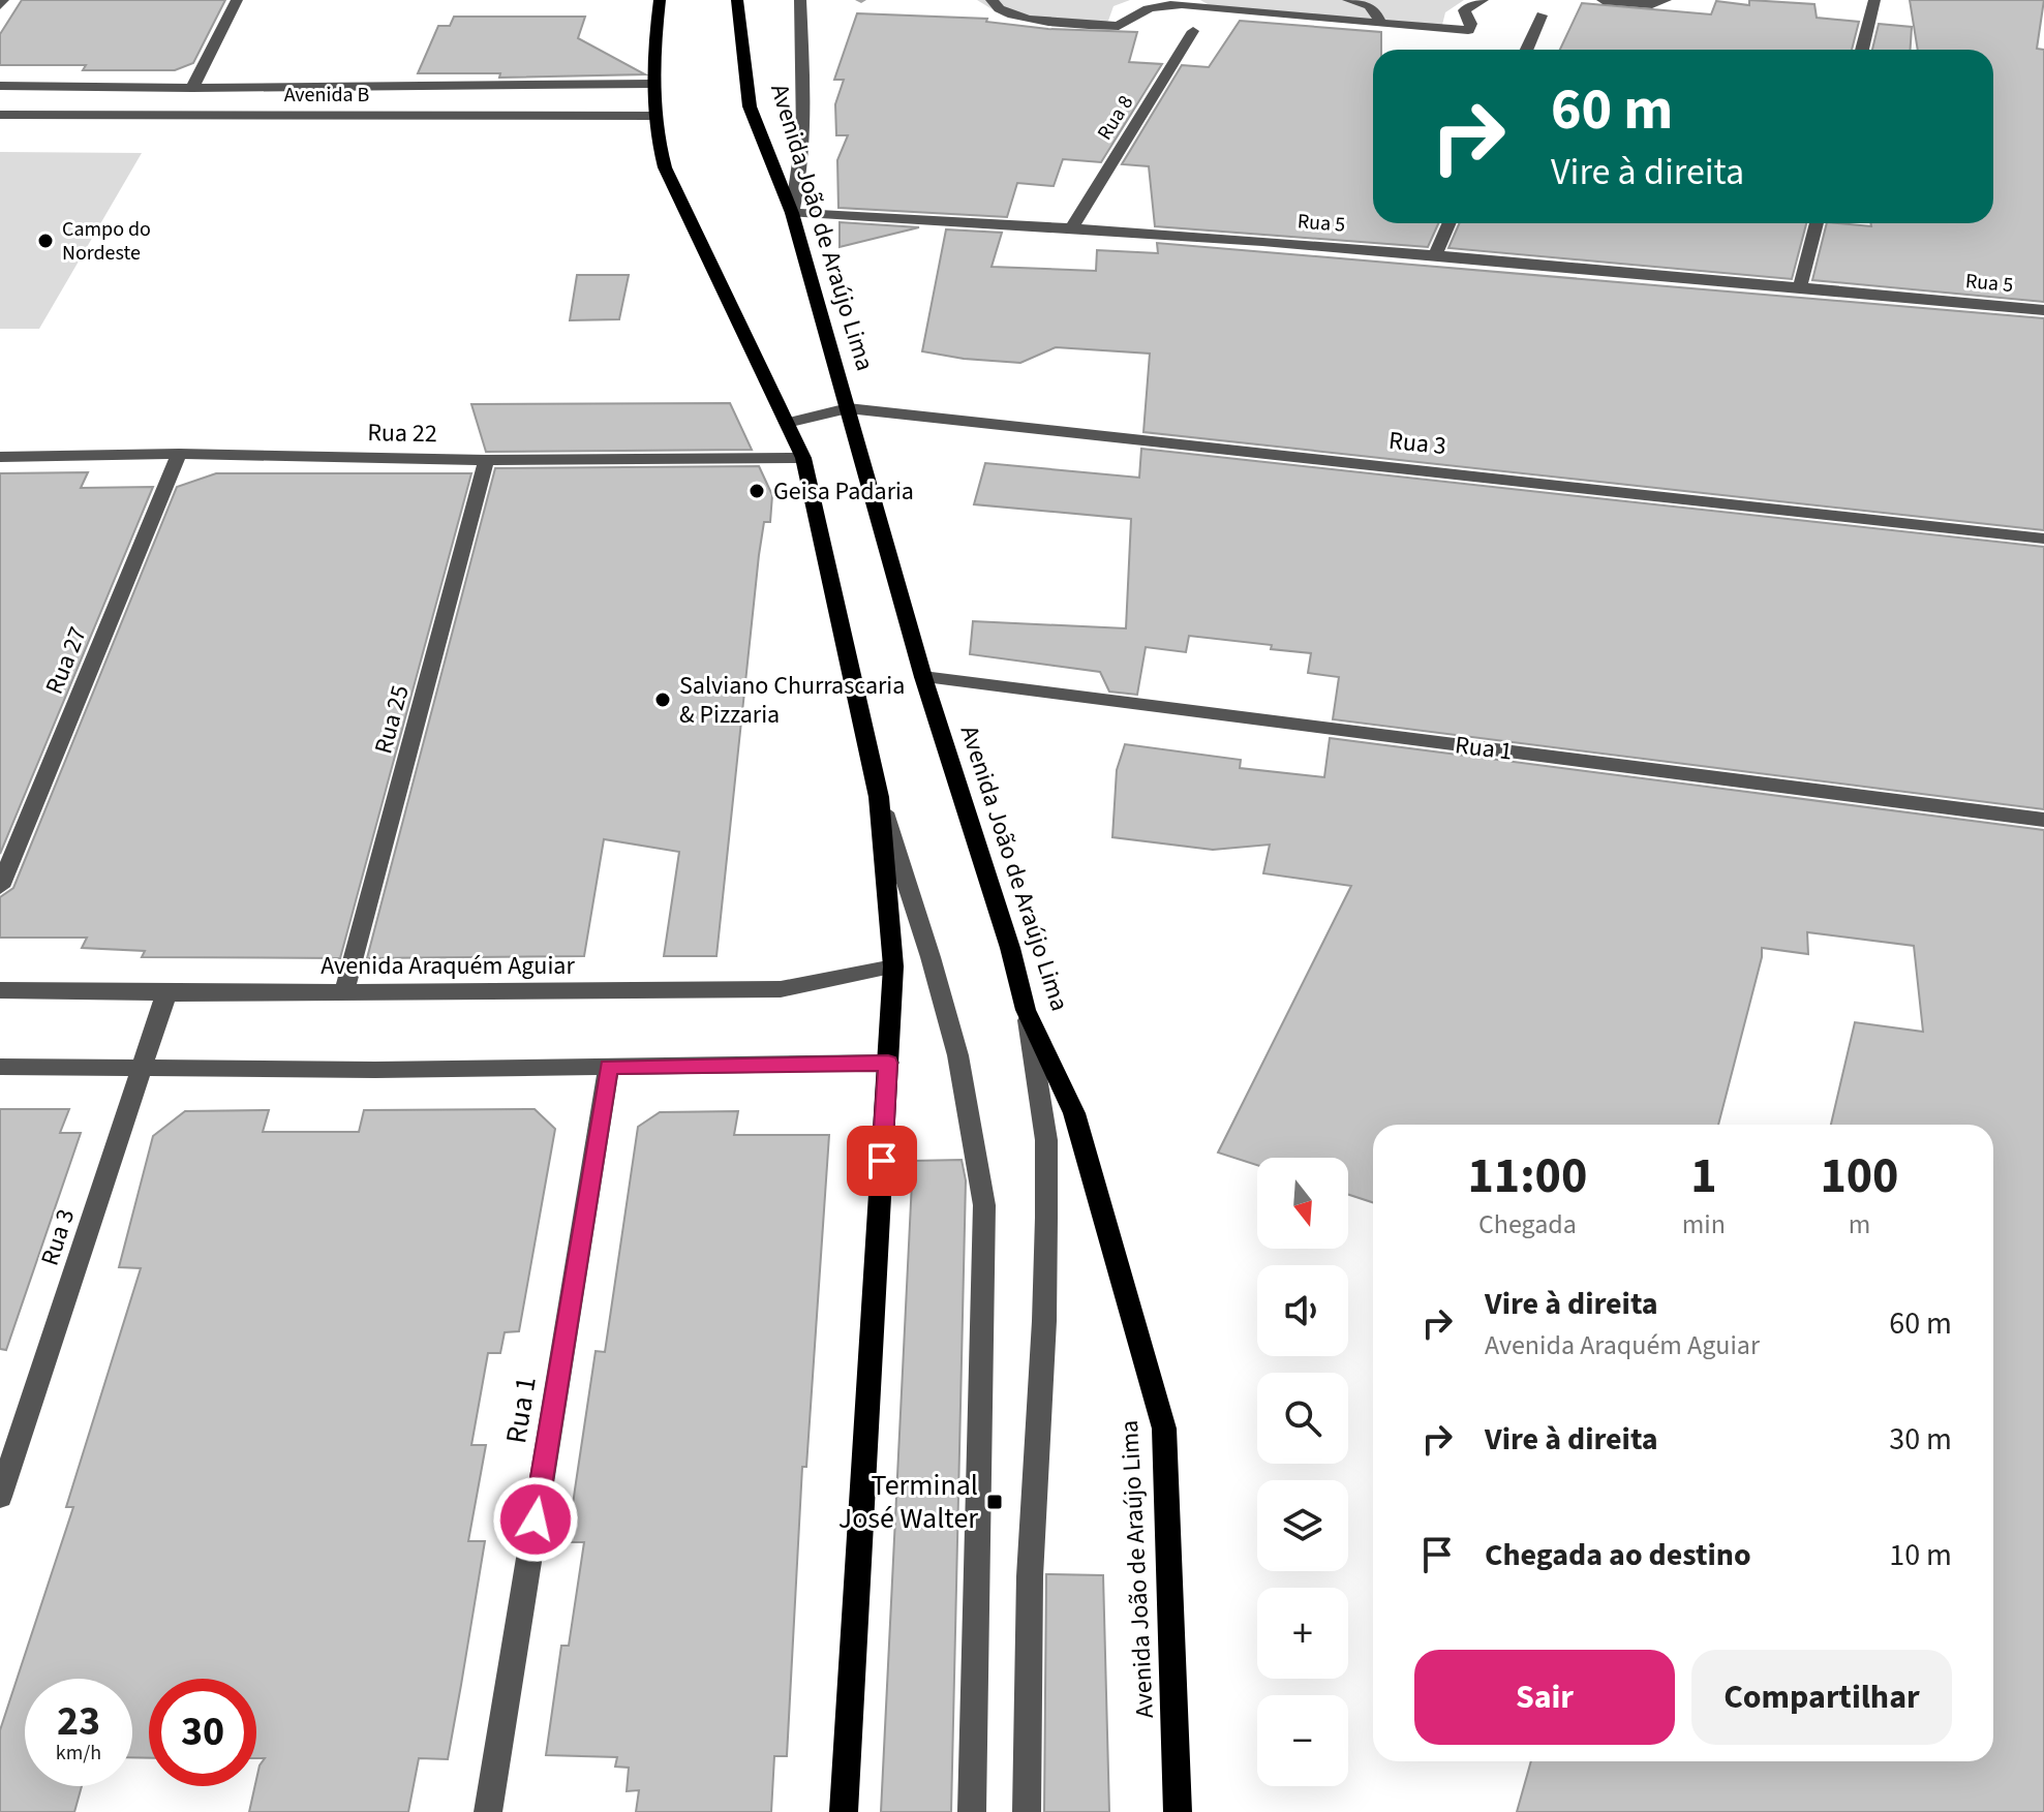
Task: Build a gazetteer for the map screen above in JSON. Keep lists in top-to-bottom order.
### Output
{
  "streets": {
    "main road": ["Avenida João de Araújo Lima"],
    "street": [
      "Avenida B",
      "Rua 8",
      "Rua 5",
      "Rua 22",
      "Rua 3",
      "Rua 27",
      "Rua 25",
      "Rua 1",
      "Avenida Araquém Aguiar"
    ]
  },
  "crossings": [
    ["Rua 8", "Rua 5"],
    ["Rua 5", "Avenida João de Araújo Lima"],
    ["Avenida João de Araújo Lima", "Rua 3"],
    ["Avenida João de Araújo Lima", "Rua 1"],
    ["Rua 22", "Rua 27"],
    ["Rua 22", "Rua 25"],
    ["Rua 3", "Avenida Araquém Aguiar"],
    ["Rua 25", "Avenida Araquém Aguiar"]
  ],
  "places": {
    "other": ["Campo do Nordeste", "Geisa Padaria", "Salviano Churrascaria & Pizzaria"],
    "transit": ["Terminal José Walter"]
  },
  "north": "bottom",
  "page": {
    "turn": ["60 m", "Vire à direita"],
    "eta": [
      "11:00",
      "Chegada",
      "1",
      "min",
      "100",
      "m"
    ],
    "map_buttons": ["+", "−"],
    "list": [
      {
        "name": "Vire à direita",
        "note": "Avenida Araquém Aguiar",
        "value": "60 m"
      },
      {
        "name": "Vire à direita",
        "value": "30 m"
      },
      {
        "name": "Chegada ao destino",
        "value": "10 m"
      }
    ],
    "buttons": ["Sair", "Compartilhar"],
    "speed": "23 km/h",
    "limit": "30"
  }
}
